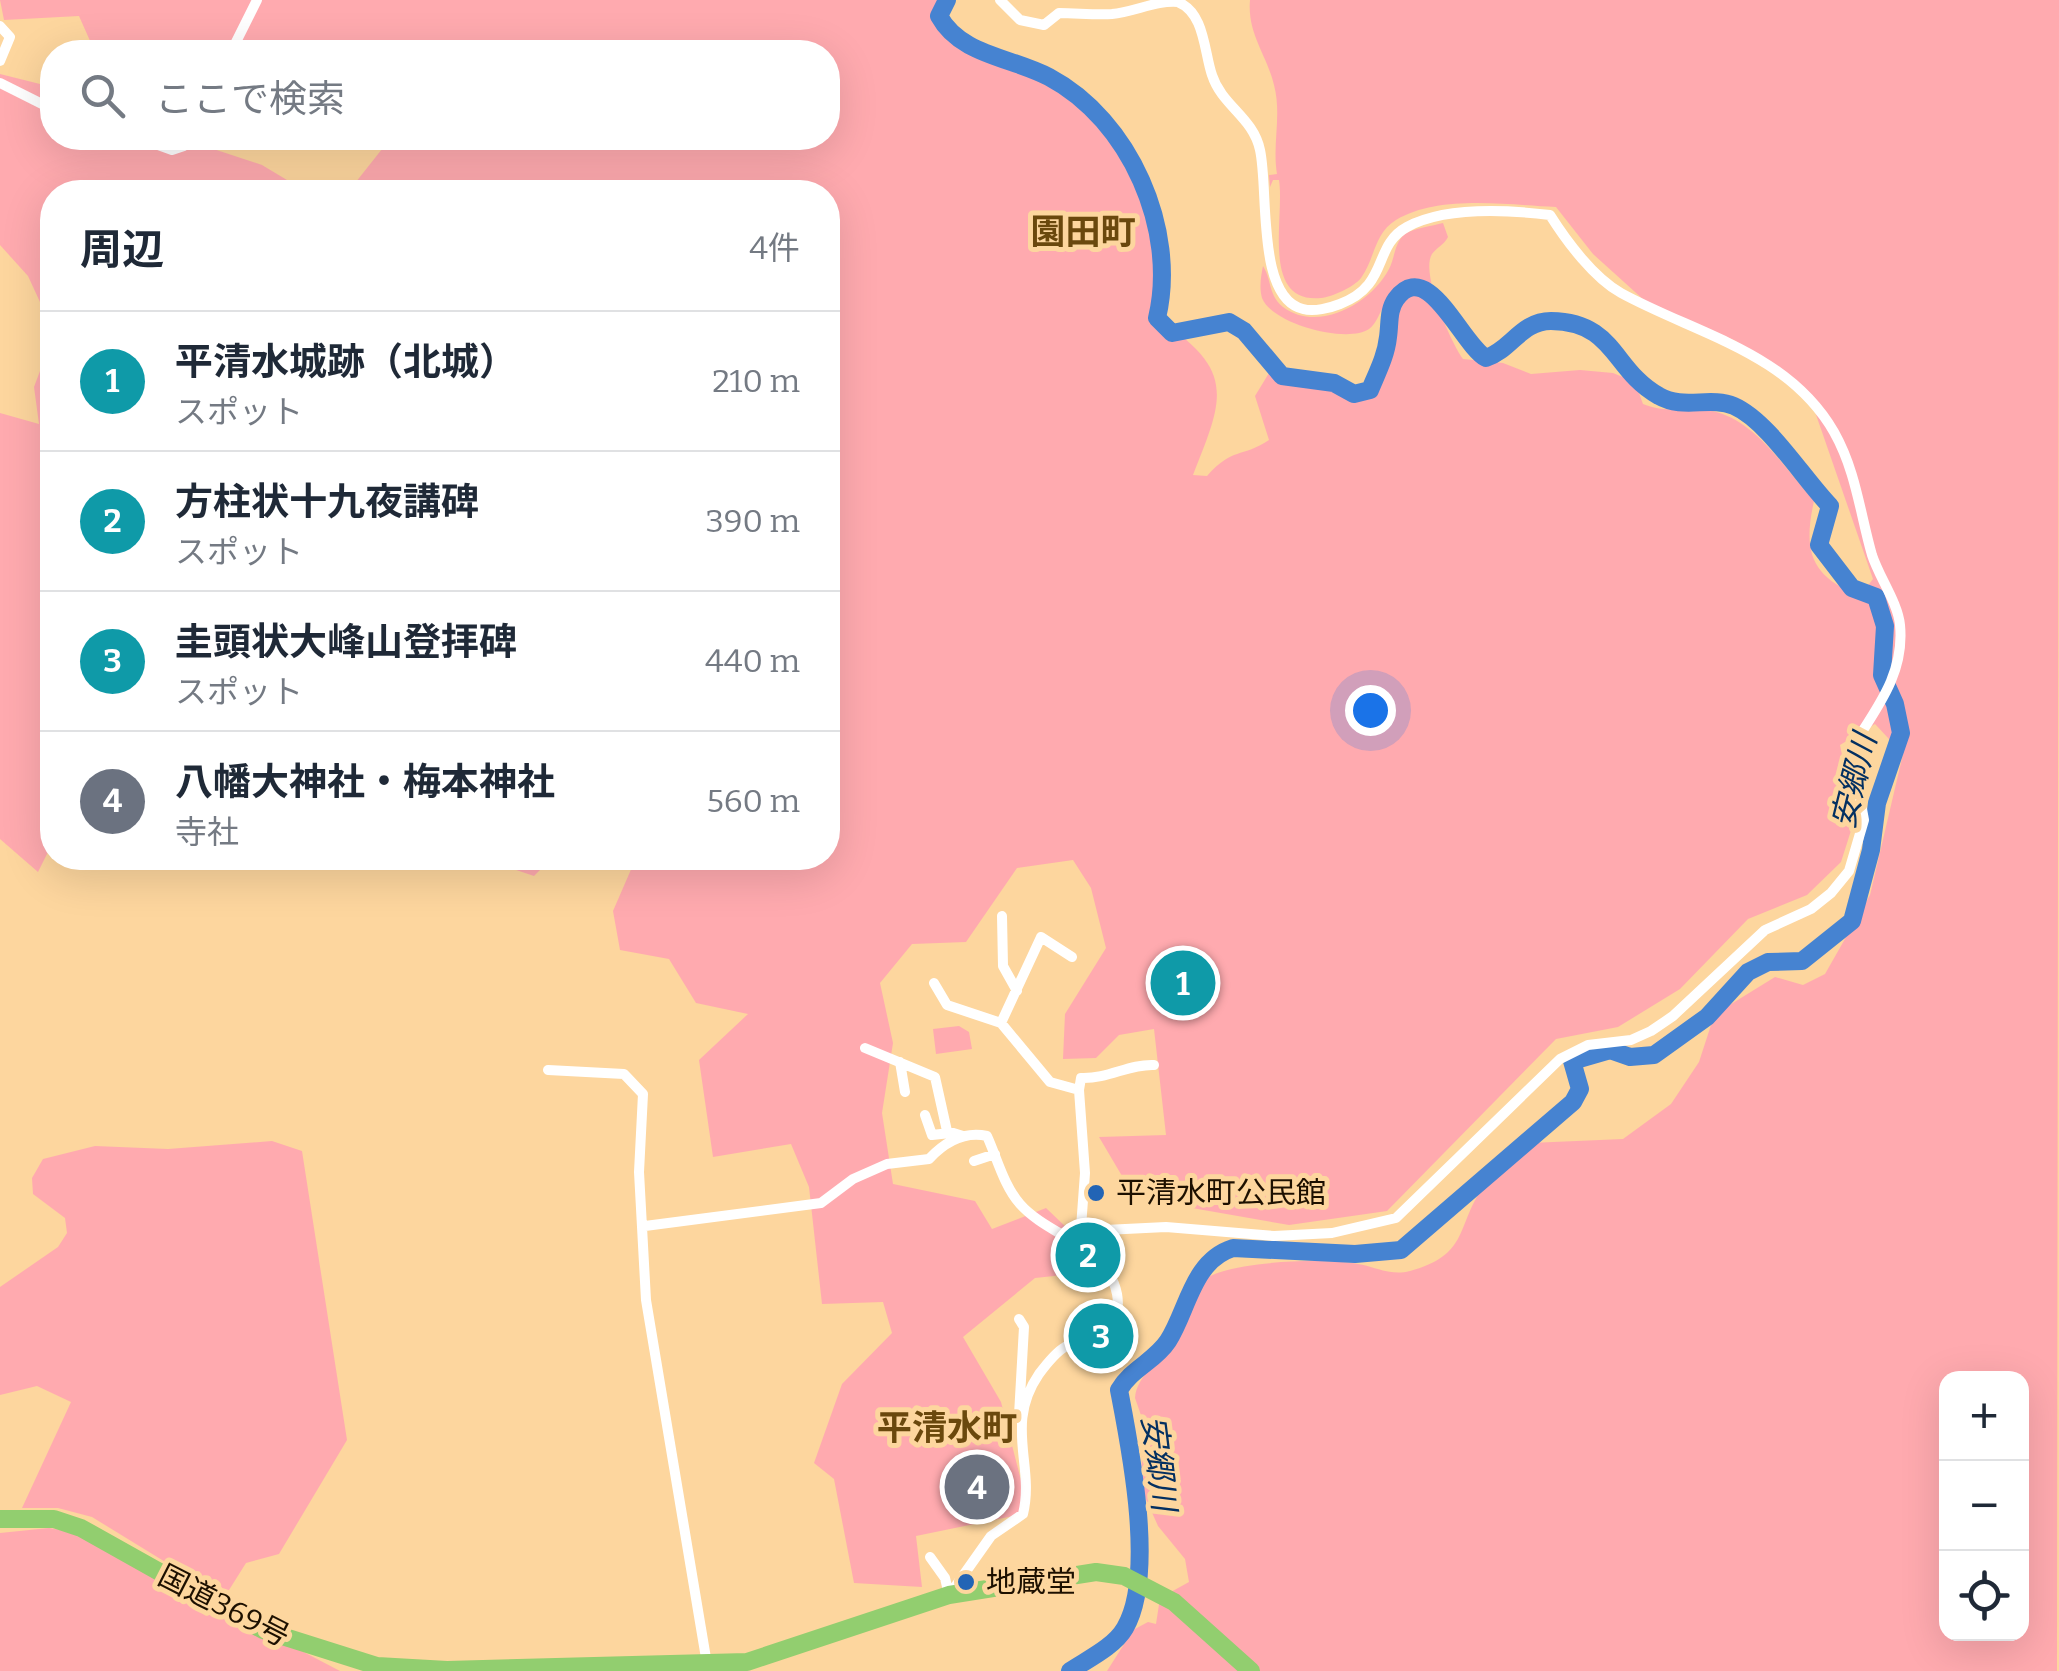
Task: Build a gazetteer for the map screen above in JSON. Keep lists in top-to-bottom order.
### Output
{
  "streets": {
    "highway": ["国道369号"]
  },
  "districts": ["園田町", "平清水町"],
  "water": ["安郷川"],
  "places": ["平清水町公民館", "地蔵堂"],
  "page": {
    "search": "ここで検索",
    "heading": ["周辺", "4件"],
    "list": [
      {
        "mark": "1",
        "name": "平清水城跡（北城）",
        "note": "スポット",
        "value": "210 m"
      },
      {
        "mark": "2",
        "name": "方柱状十九夜講碑",
        "note": "スポット",
        "value": "390 m"
      },
      {
        "mark": "3",
        "name": "圭頭状大峰山登拝碑",
        "note": "スポット",
        "value": "440 m"
      },
      {
        "mark": "4",
        "name": "八幡大神社・梅本神社",
        "note": "寺社",
        "value": "560 m"
      }
    ],
    "pins": [
      "1",
      "2",
      "3",
      "4"
    ],
    "map_buttons": ["+", "−"]
  }
}
